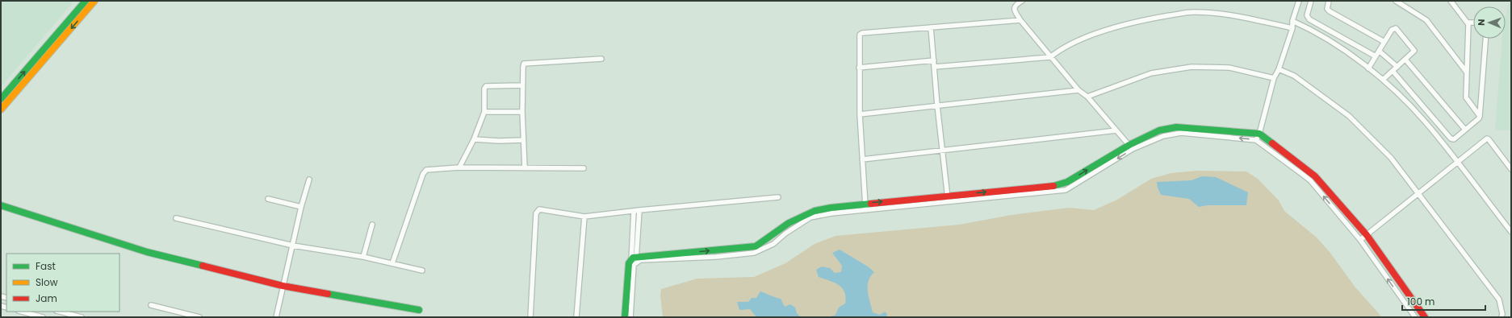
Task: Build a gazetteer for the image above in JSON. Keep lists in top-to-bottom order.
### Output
{
  "legend": ["Fast", "Slow", "Jam"],
  "scale_bar": "100 m",
  "north": "left"
}
